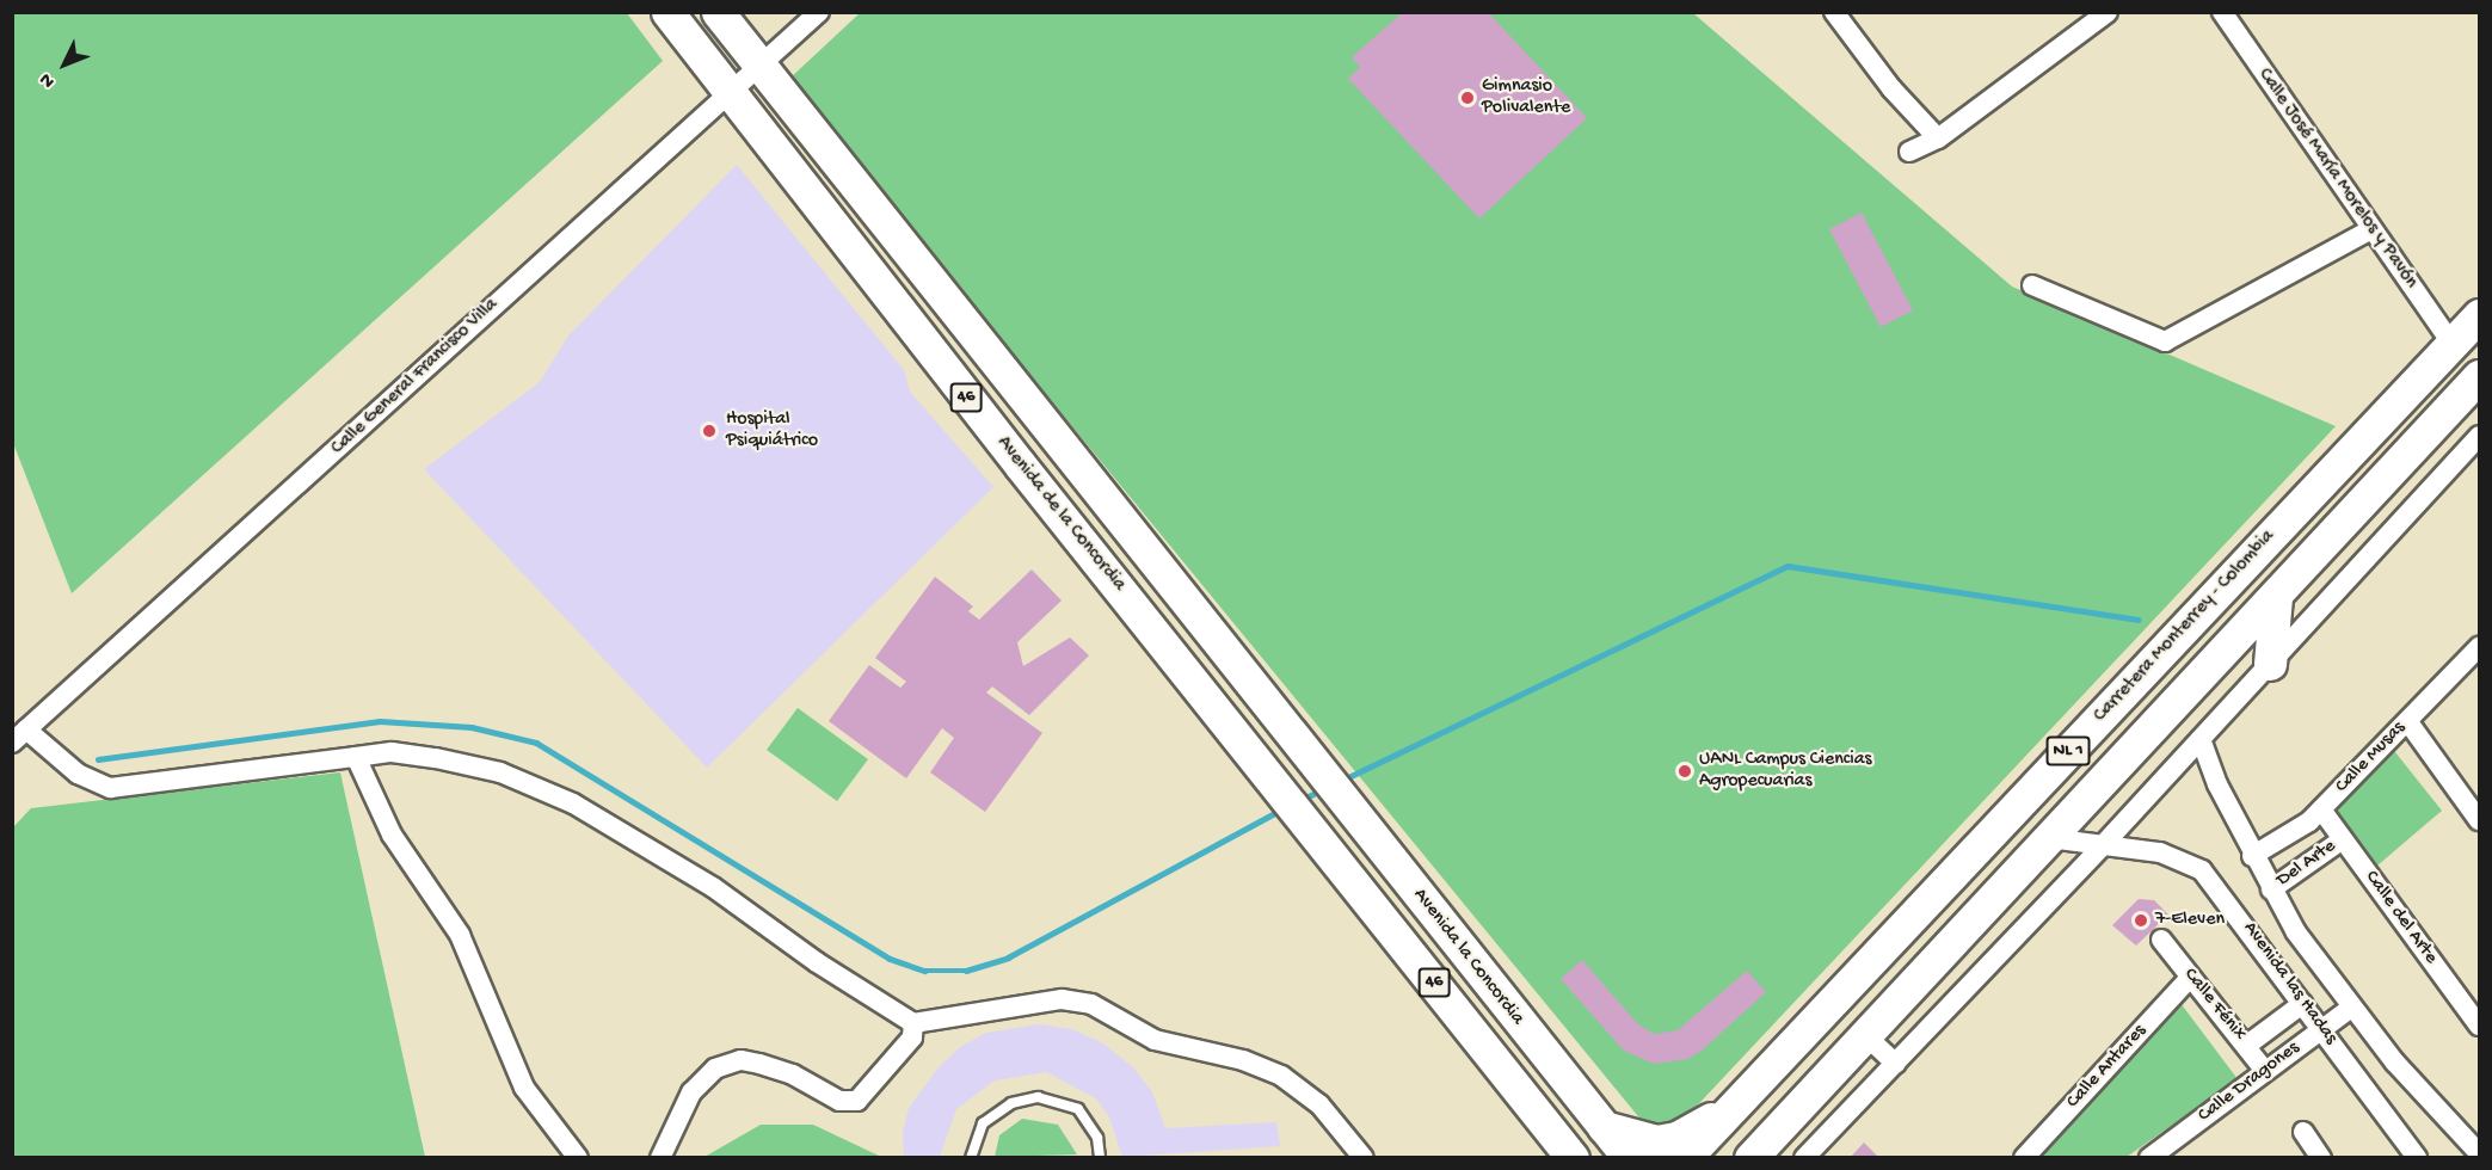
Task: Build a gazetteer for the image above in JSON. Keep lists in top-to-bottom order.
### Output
{
  "streets": {
    "main road": [
      "46",
      "Avenida de la Concordia",
      "Carretera Monterrey - Colombia",
      "NL 1",
      "Avenida la Concordia"
    ],
    "street": [
      "Calle José María Morelos y Pavón",
      "Calle General Francisco Villa",
      "Calle Musas",
      "Del Arte",
      "Calle del Arte",
      "Avenida las Hadas",
      "Calle Fénix",
      "Calle Antares",
      "Calle Dragones"
    ]
  },
  "crossings": [
    ["Calle José María Morelos y Pavón", "Carretera Monterrey - Colombia"],
    ["Calle General Francisco Villa", "Avenida de la Concordia"],
    ["46", "Avenida de la Concordia"],
    ["Avenida de la Concordia", "Avenida la Concordia"],
    ["NL 1", "Avenida las Hadas"],
    ["Calle Musas", "Calle del Arte"],
    ["Calle Musas", "Avenida las Hadas"],
    ["Del Arte", "Calle del Arte"],
    ["Del Arte", "Avenida las Hadas"],
    ["Avenida las Hadas", "Calle Dragones"],
    ["Calle Fénix", "Calle Antares"],
    ["Calle Fénix", "Calle Dragones"]
  ],
  "places": [
    "Gimnasio Polivalente",
    "Hospital Psiquiátrico",
    "UANL Campus Ciencias Agropecuarias",
    "7-Eleven"
  ],
  "north": "bottom left"
}
